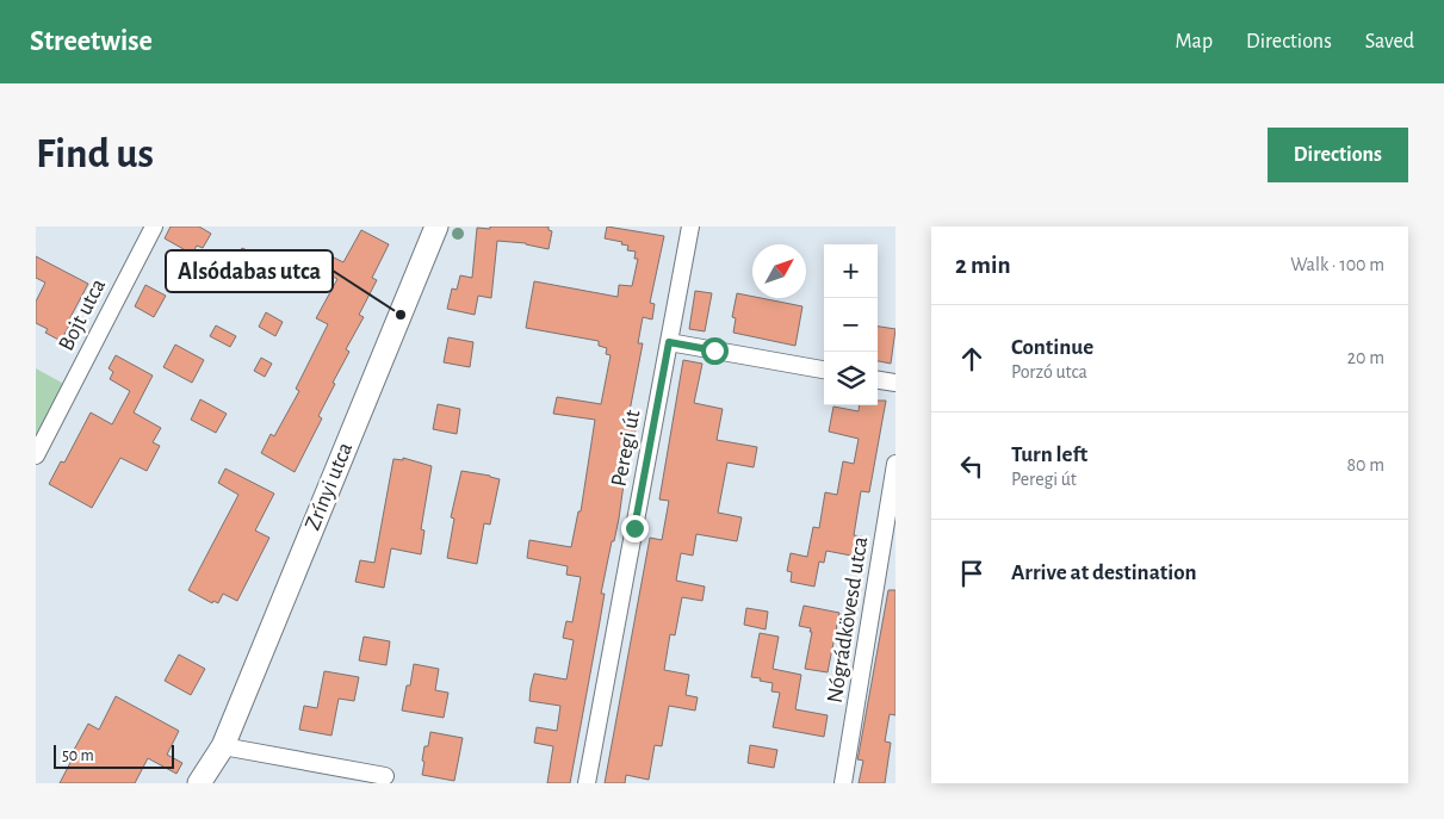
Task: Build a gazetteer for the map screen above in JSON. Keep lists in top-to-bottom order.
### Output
{
  "streets": {
    "main road": ["Zrínyi utca"],
    "street": ["Bojt utca", "Peregi út", "Nógrádkövesd utca"]
  },
  "places": ["Alsódabas utca"],
  "scale_bar": "50 m",
  "north": "top right",
  "page": {
    "header": "Streetwise",
    "nav": ["Map", "Directions", "Saved"],
    "buttons": "Directions",
    "title": "Find us",
    "heading": ["2 min", "Walk · 100 m"],
    "map_buttons": ["+", "−"],
    "list": [
      ["Continue", "Porzó utca", "20 m"],
      ["Turn left", "Peregi út", "80 m"],
      "Arrive at destination"
    ],
    "scale": "50 m"
  }
}
